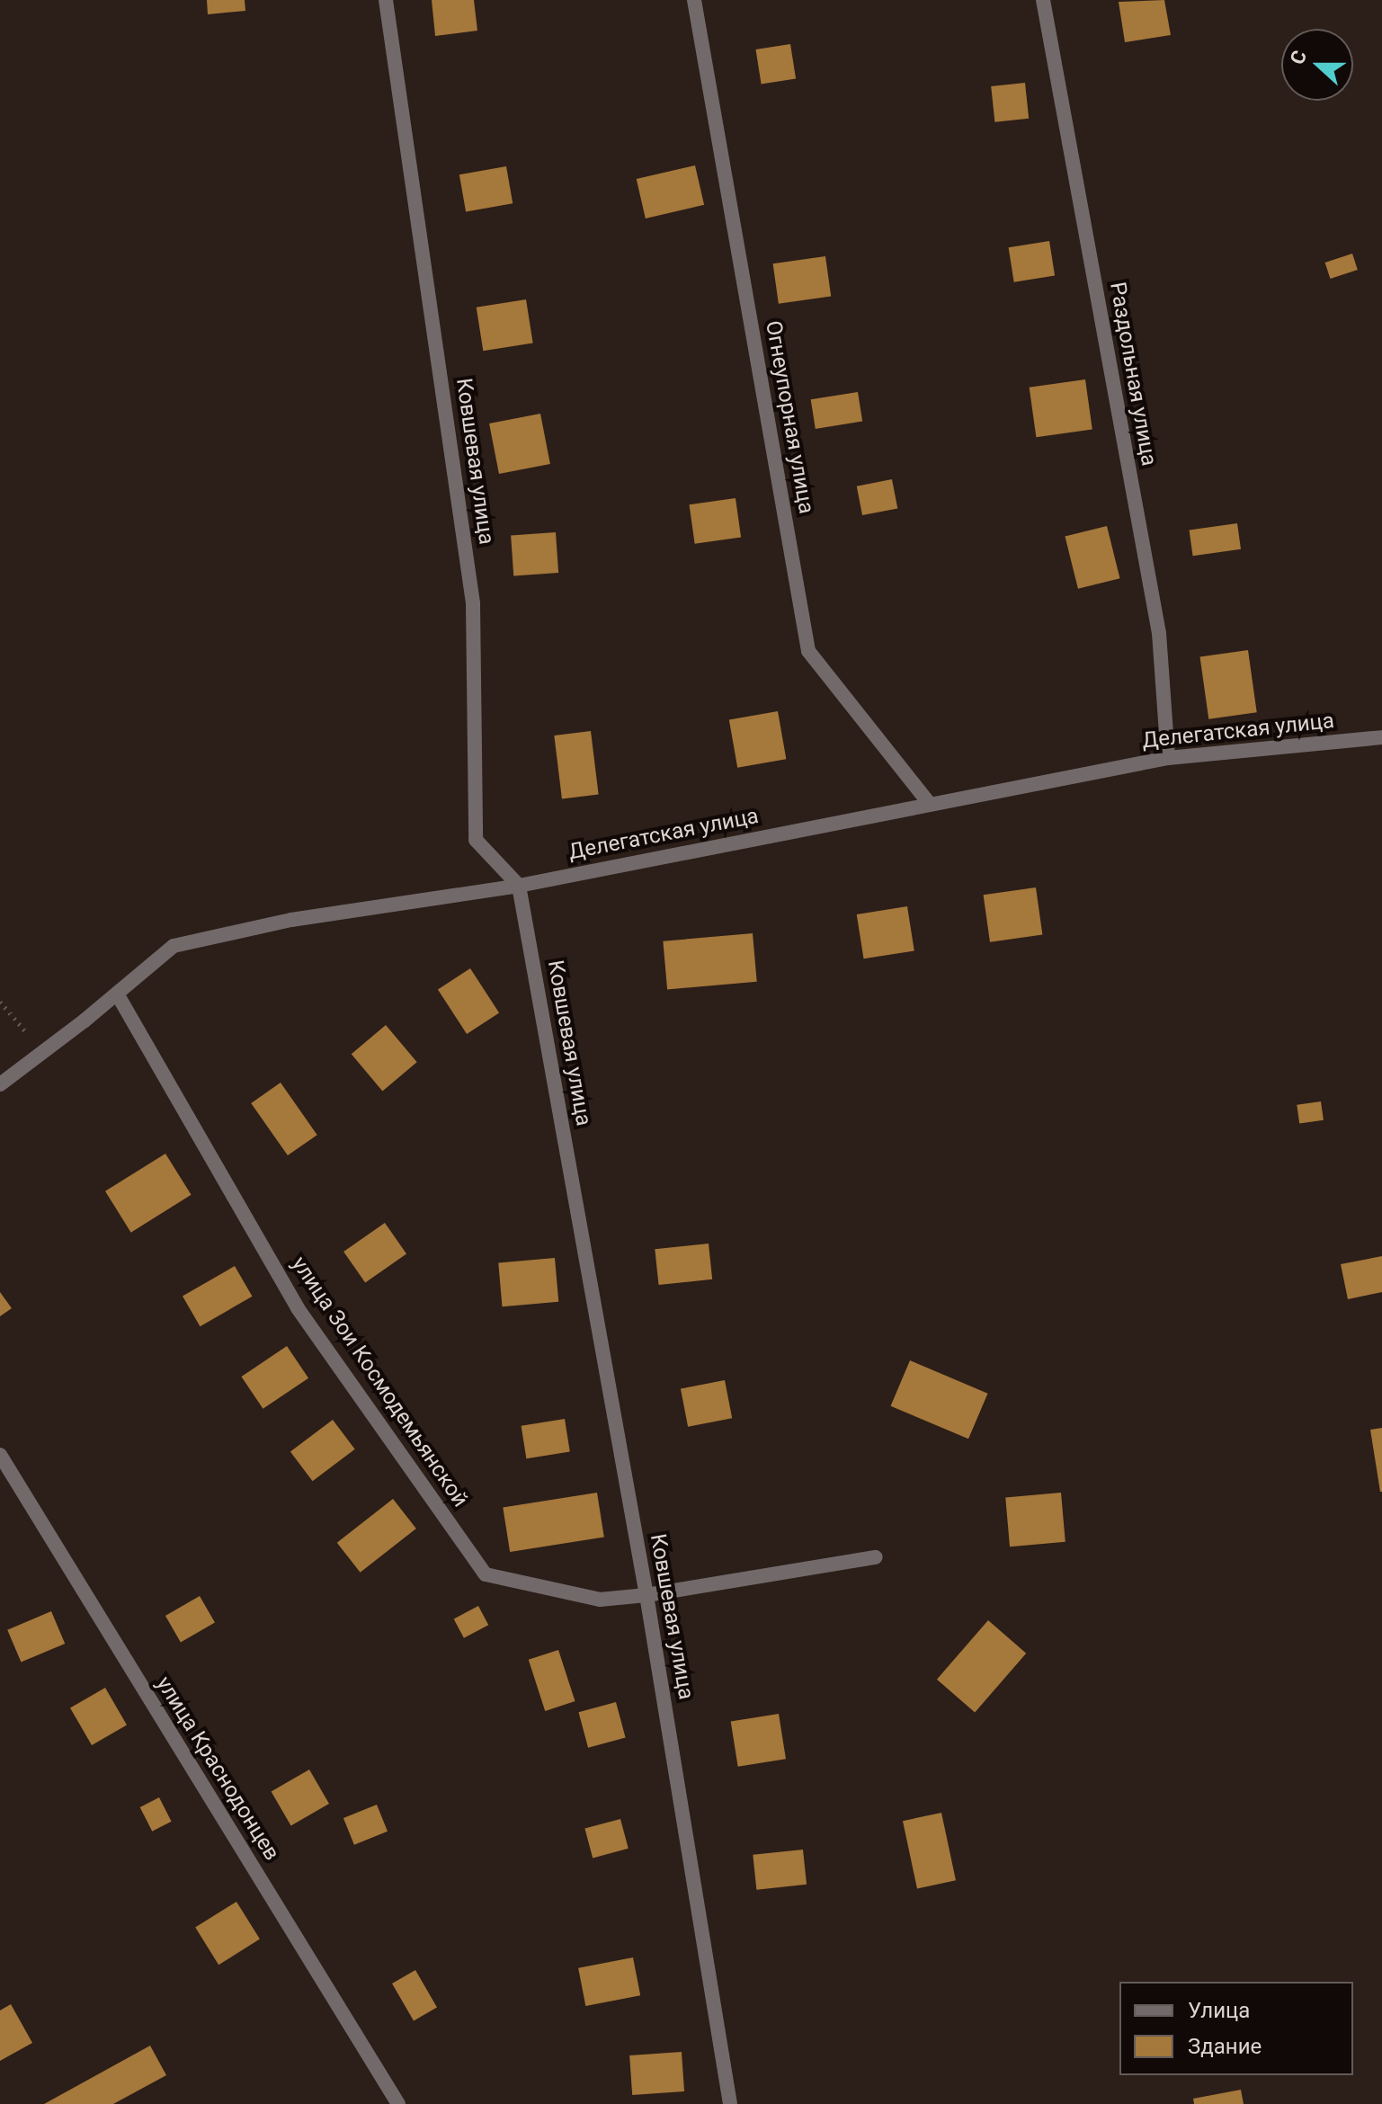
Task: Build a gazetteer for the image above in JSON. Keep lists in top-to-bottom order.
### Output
{
  "streets": {
    "street": [
      "Раздольная улица",
      "Огнеупорная улица",
      "Ковшевая улица",
      "Делегатская улица",
      "улица Зои Космодемьянской",
      "улица Краснодонцев"
    ]
  },
  "crossings": [
    ["Раздольная улица", "Делегатская улица"],
    ["Огнеупорная улица", "Делегатская улица"],
    ["Ковшевая улица", "Делегатская улица"],
    ["Ковшевая улица", "улица Зои Космодемьянской"],
    ["Делегатская улица", "улица Зои Космодемьянской"]
  ],
  "legend": ["Улица", "Здание"],
  "north": "left"
}
